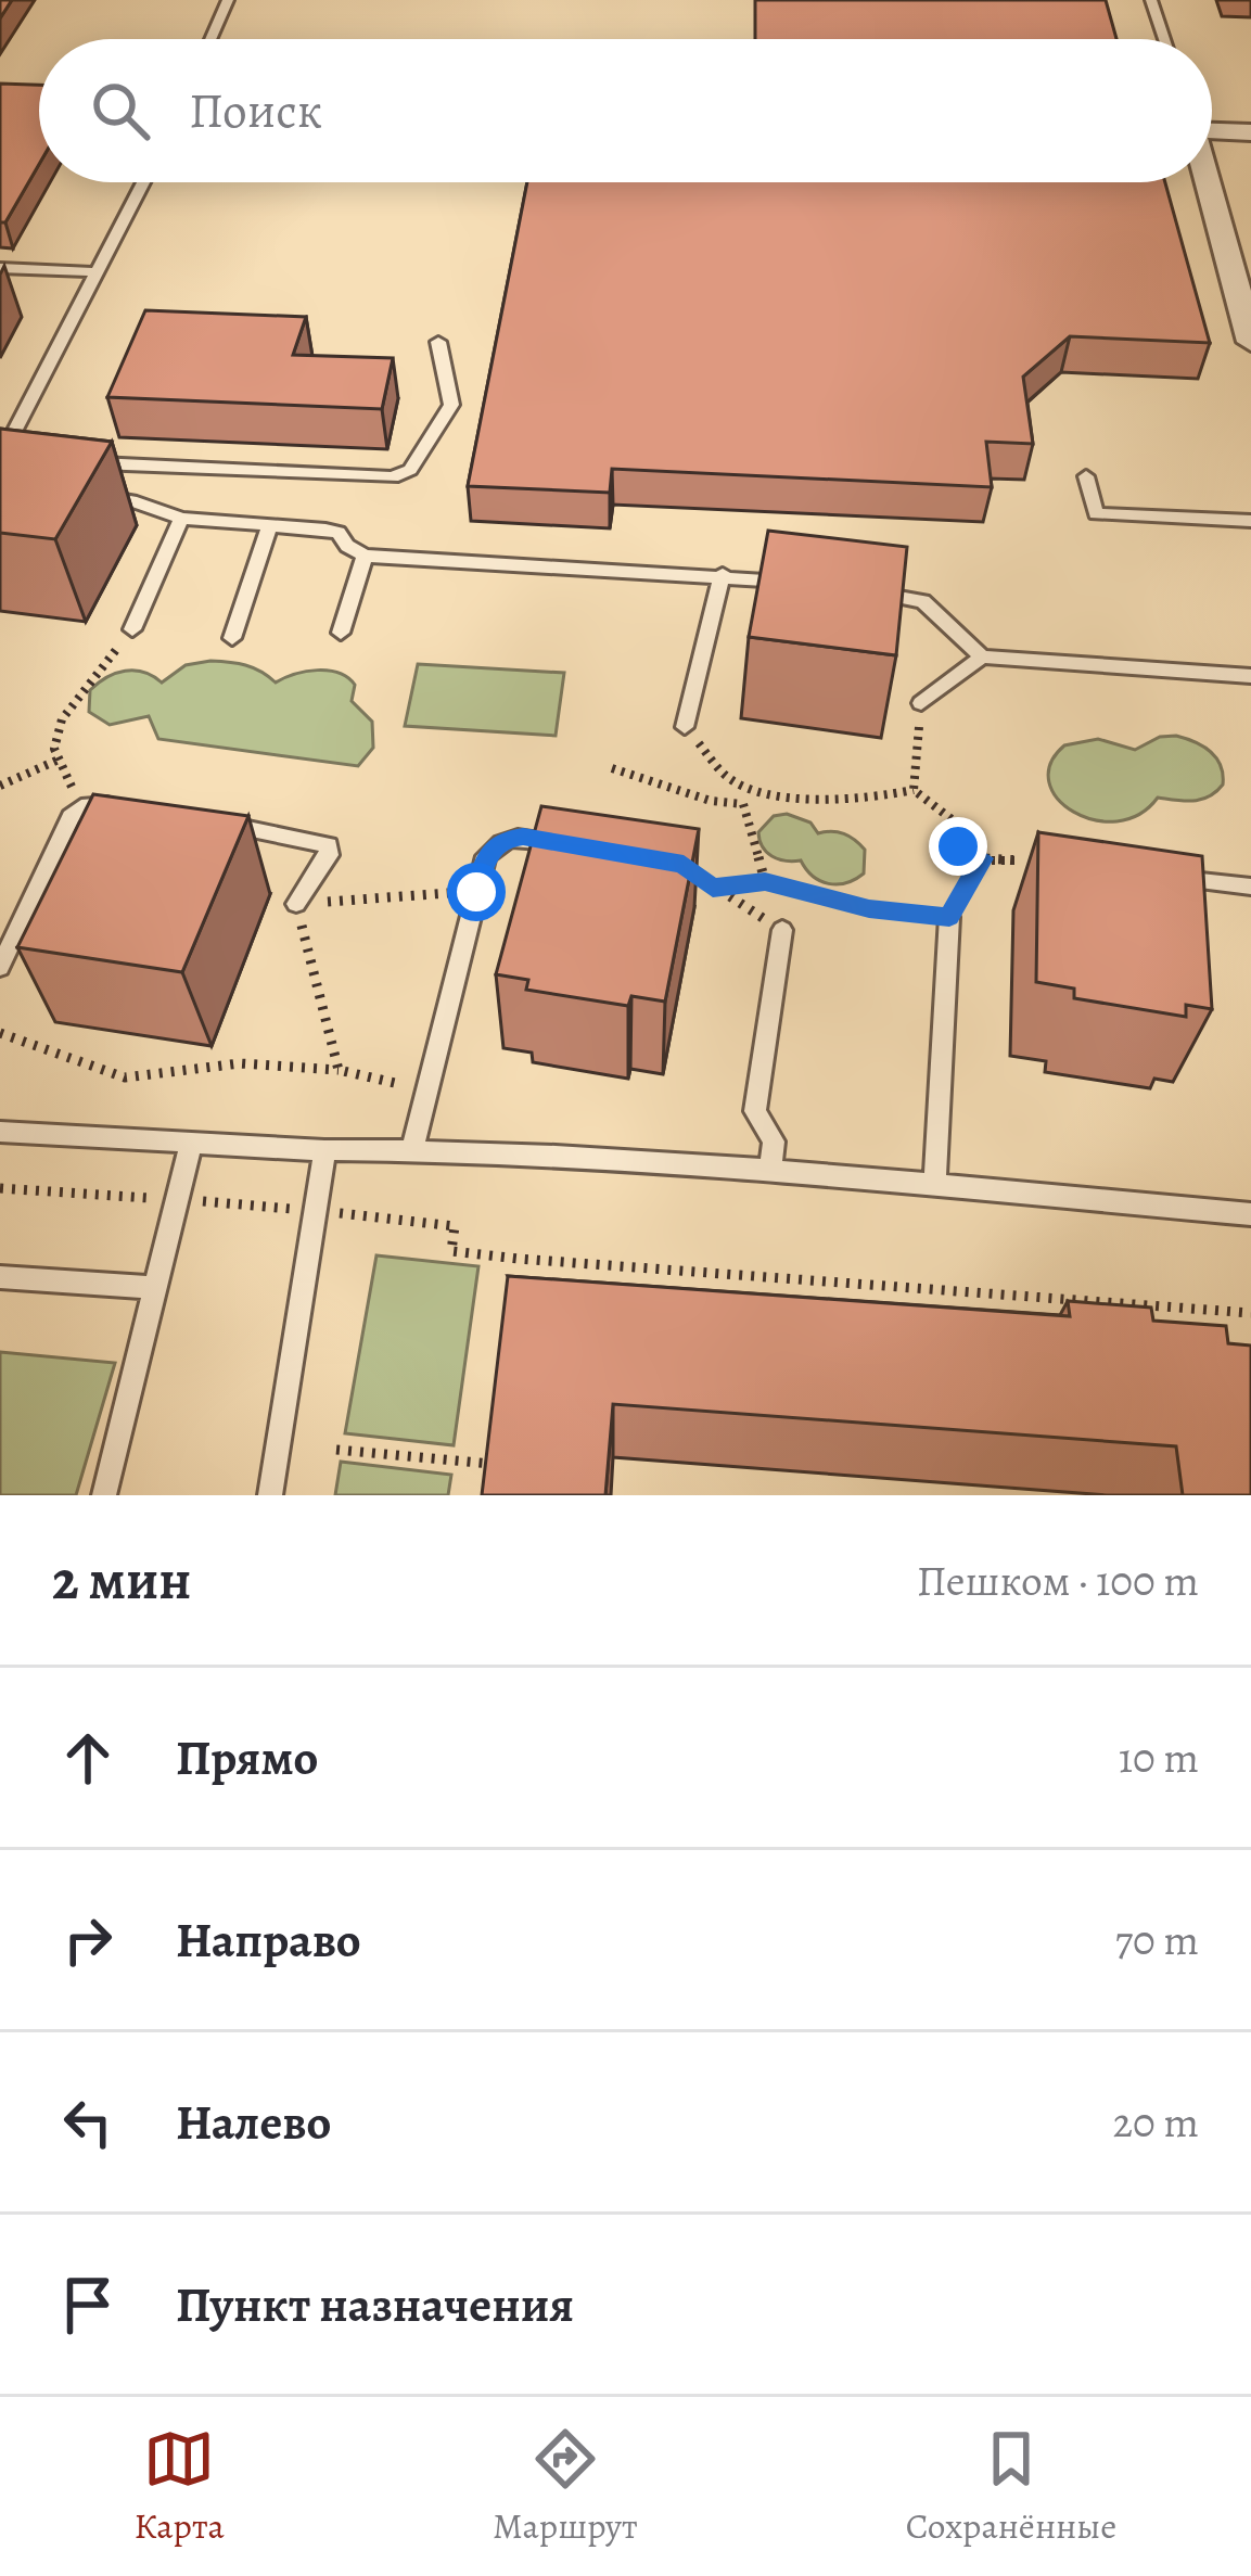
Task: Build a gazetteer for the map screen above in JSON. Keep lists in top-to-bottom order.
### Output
{
  "page": {
    "search": "Поиск",
    "heading": ["2 мин", "Пешком · 100 m"],
    "list": [
      ["Прямо", "10 m"],
      ["Направо", "70 m"],
      ["Налево", "20 m"],
      "Пункт назначения"
    ],
    "nav": ["Карта", "Маршрут", "Сохранённые"]
  }
}
